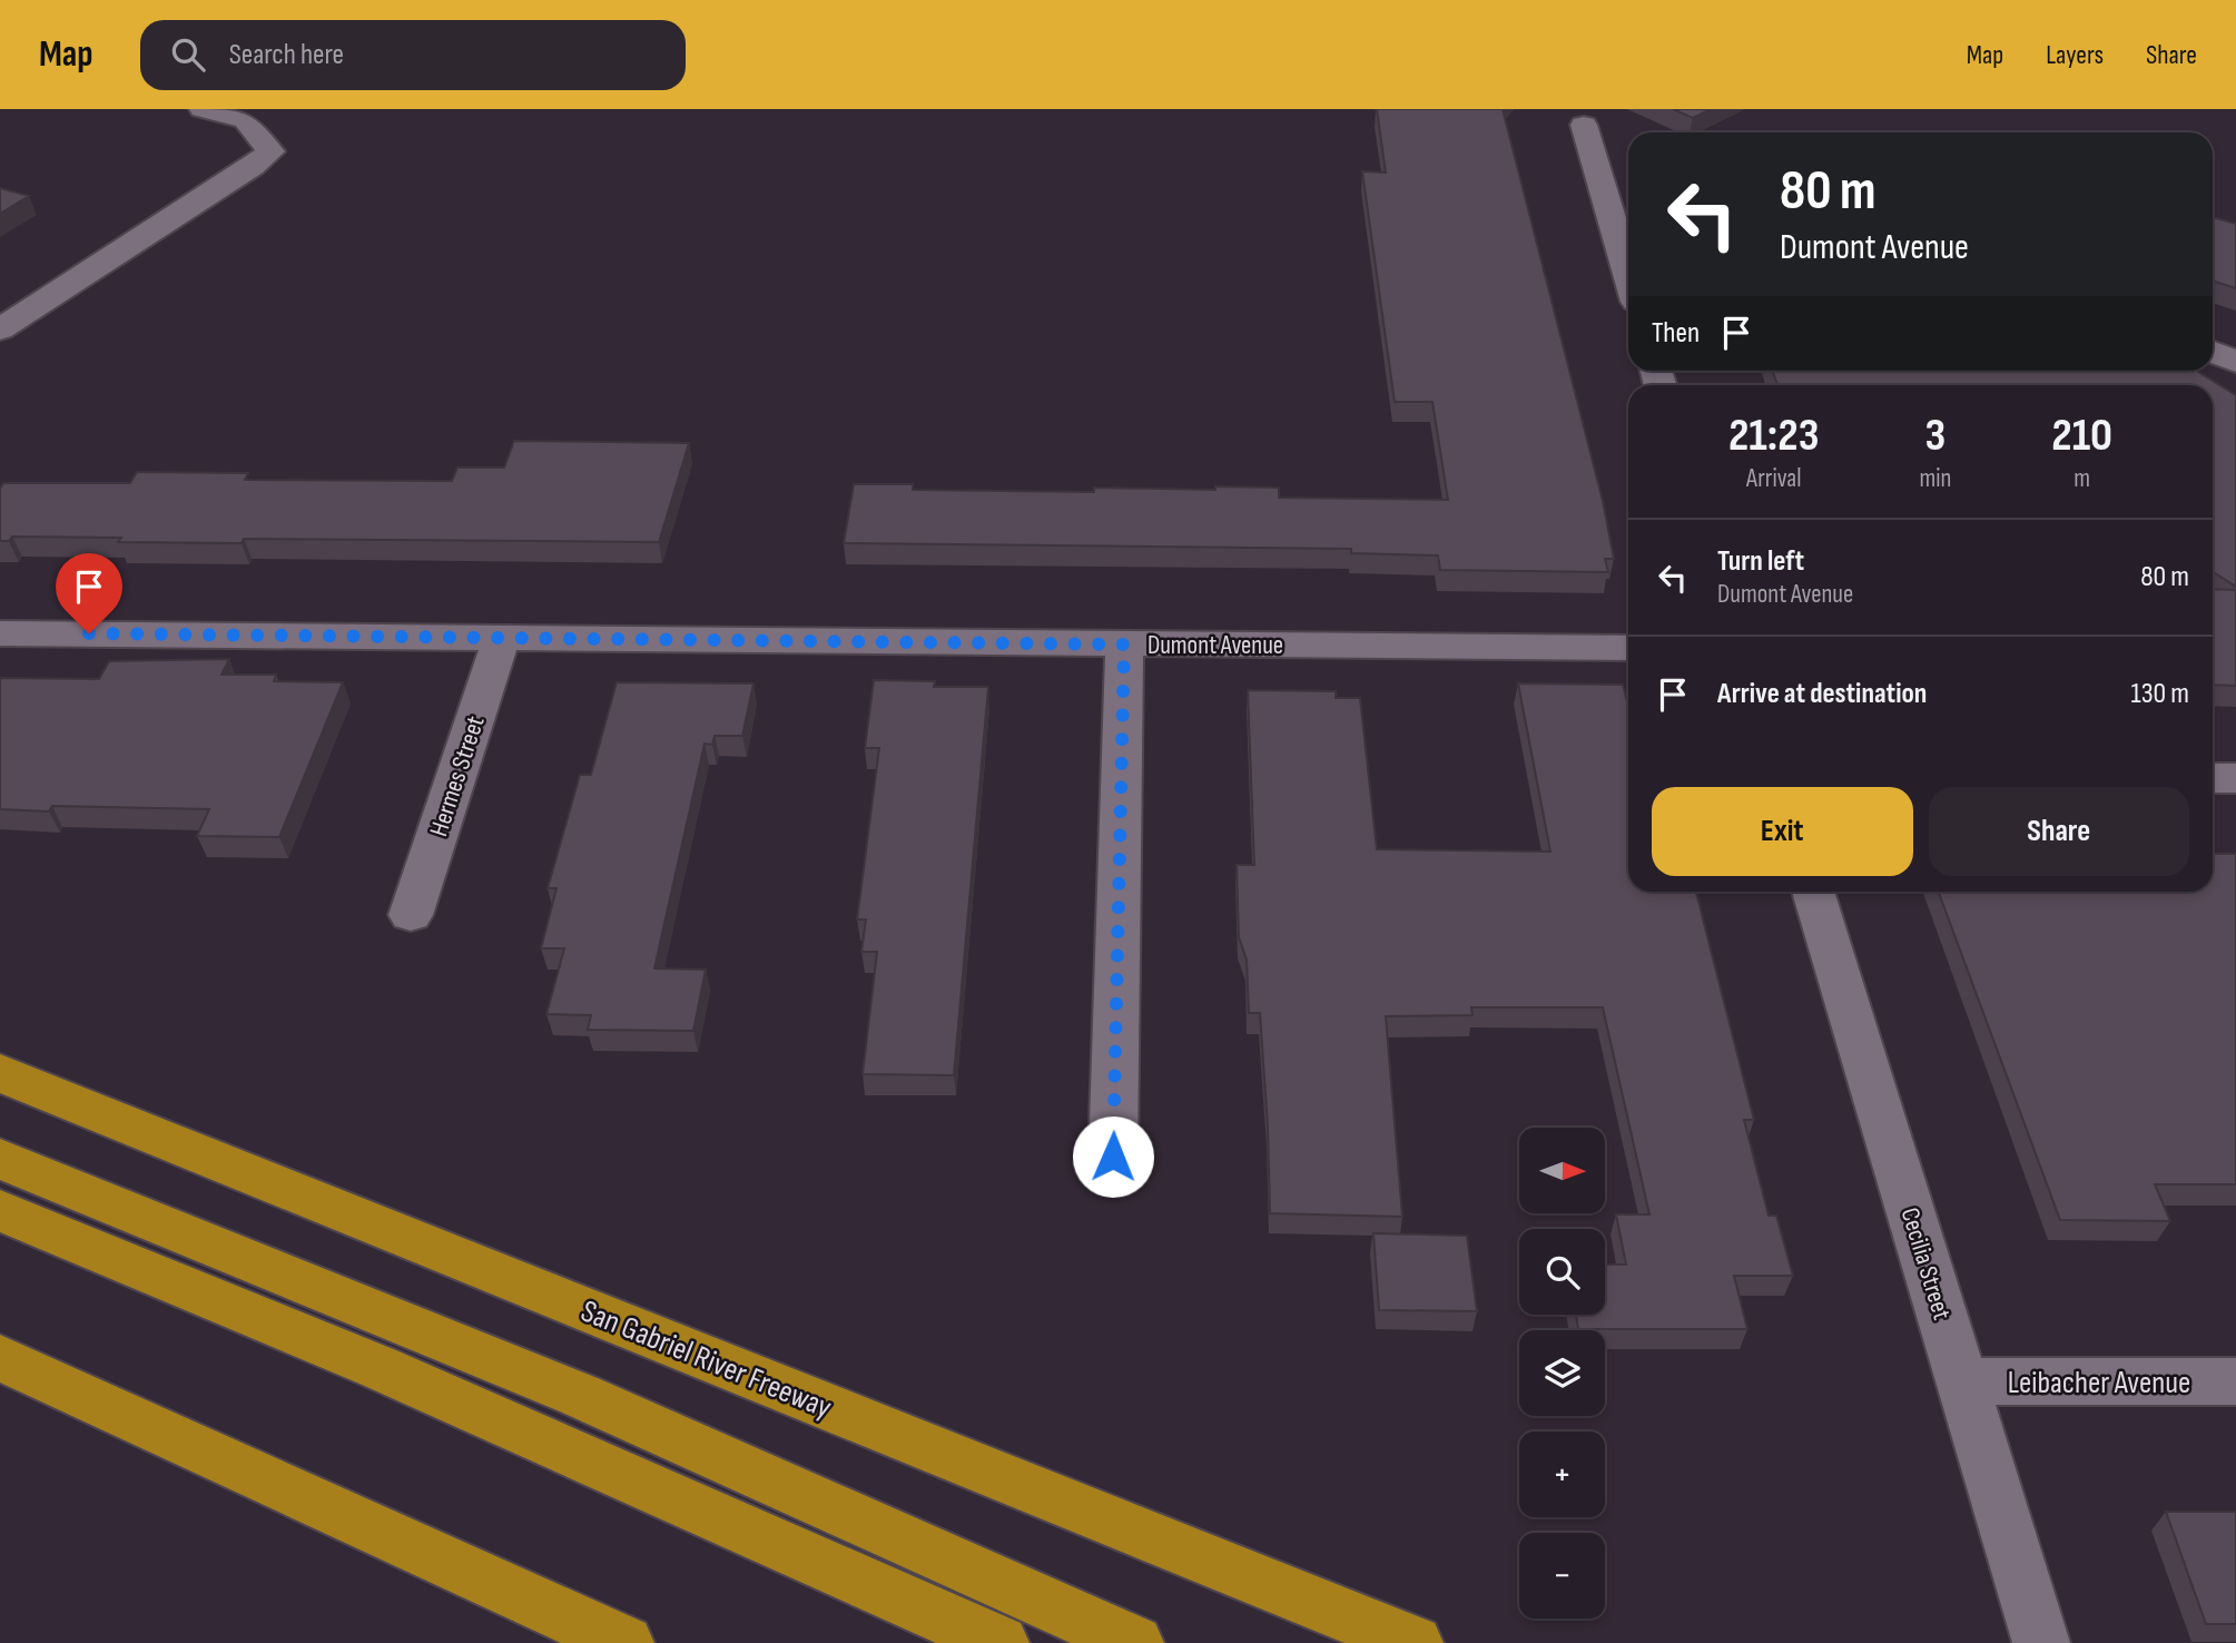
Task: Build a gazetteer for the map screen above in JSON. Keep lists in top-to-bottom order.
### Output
{
  "streets": {
    "highway": ["San Gabriel River Freeway"],
    "street": [
      "Dumont Avenue",
      "Hermes Street",
      "Cecilia Street",
      "Leibacher Avenue"
    ]
  },
  "crossings": [
    ["Dumont Avenue", "Hermes Street"],
    ["Cecilia Street", "Leibacher Avenue"]
  ],
  "north": "right",
  "page": {
    "header": "Map",
    "search": "Search here",
    "nav": ["Map", "Layers", "Share"],
    "turn": ["80 m", "Dumont Avenue"],
    "then": "Then",
    "eta": [
      "21:23",
      "Arrival",
      "3",
      "min",
      "210",
      "m"
    ],
    "list": [
      {
        "name": "Turn left",
        "note": "Dumont Avenue",
        "value": "80 m"
      },
      {
        "name": "Arrive at destination",
        "value": "130 m"
      }
    ],
    "buttons": ["Exit", "Share"],
    "map_buttons": ["+", "−"]
  }
}
